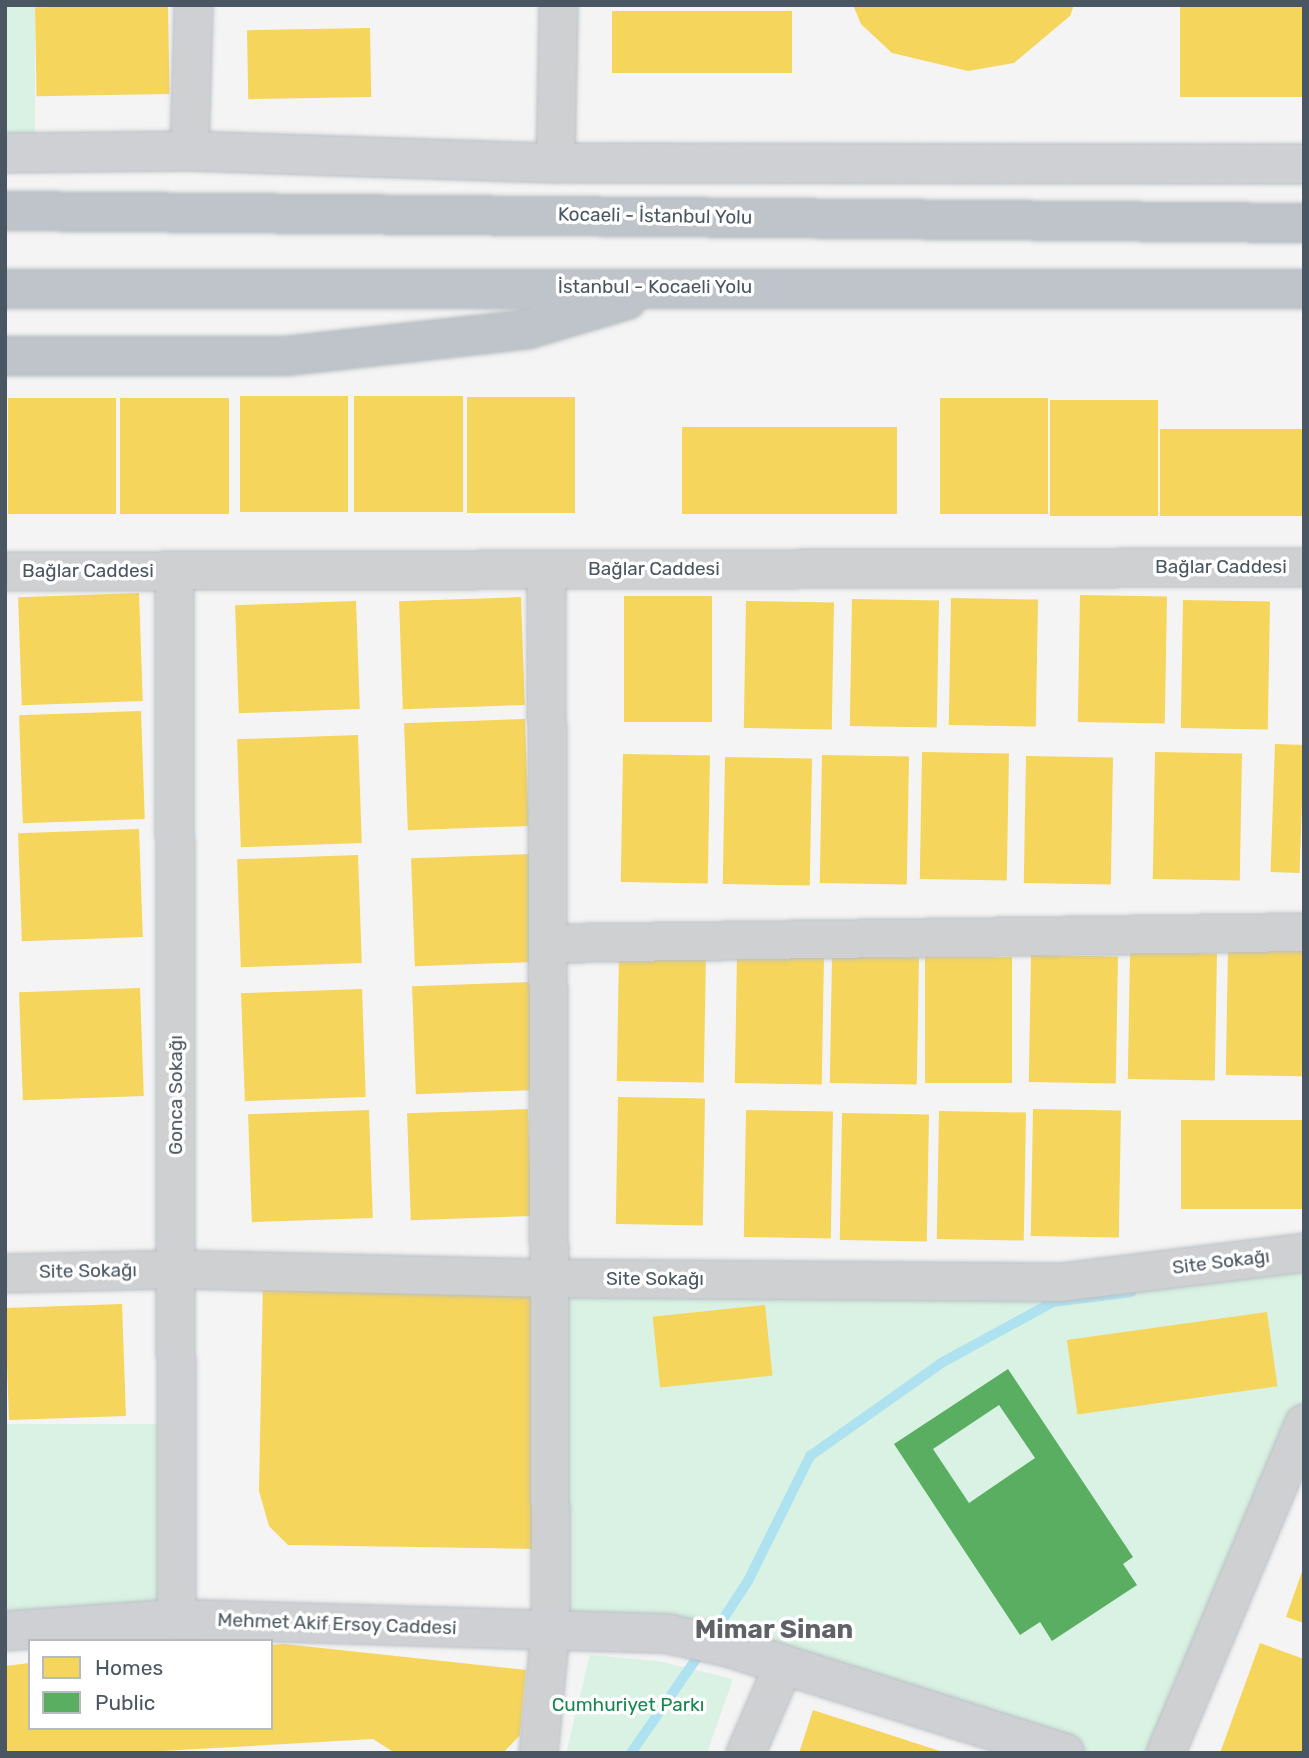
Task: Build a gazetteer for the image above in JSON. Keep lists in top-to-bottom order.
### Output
{
  "streets": {
    "highway": ["Kocaeli - İstanbul Yolu", "İstanbul - Kocaeli Yolu"],
    "main road": ["Mehmet Akif Ersoy Caddesi"],
    "street": ["Bağlar Caddesi", "Gonca Sokağı", "Site Sokağı"]
  },
  "crossings": [
    ["Bağlar Caddesi", "Gonca Sokağı"],
    ["Gonca Sokağı", "Site Sokağı"],
    ["Gonca Sokağı", "Mehmet Akif Ersoy Caddesi"]
  ],
  "districts": ["Mimar Sinan"],
  "parks": ["Cumhuriyet Parkı"],
  "legend": ["Homes", "Public"]
}
